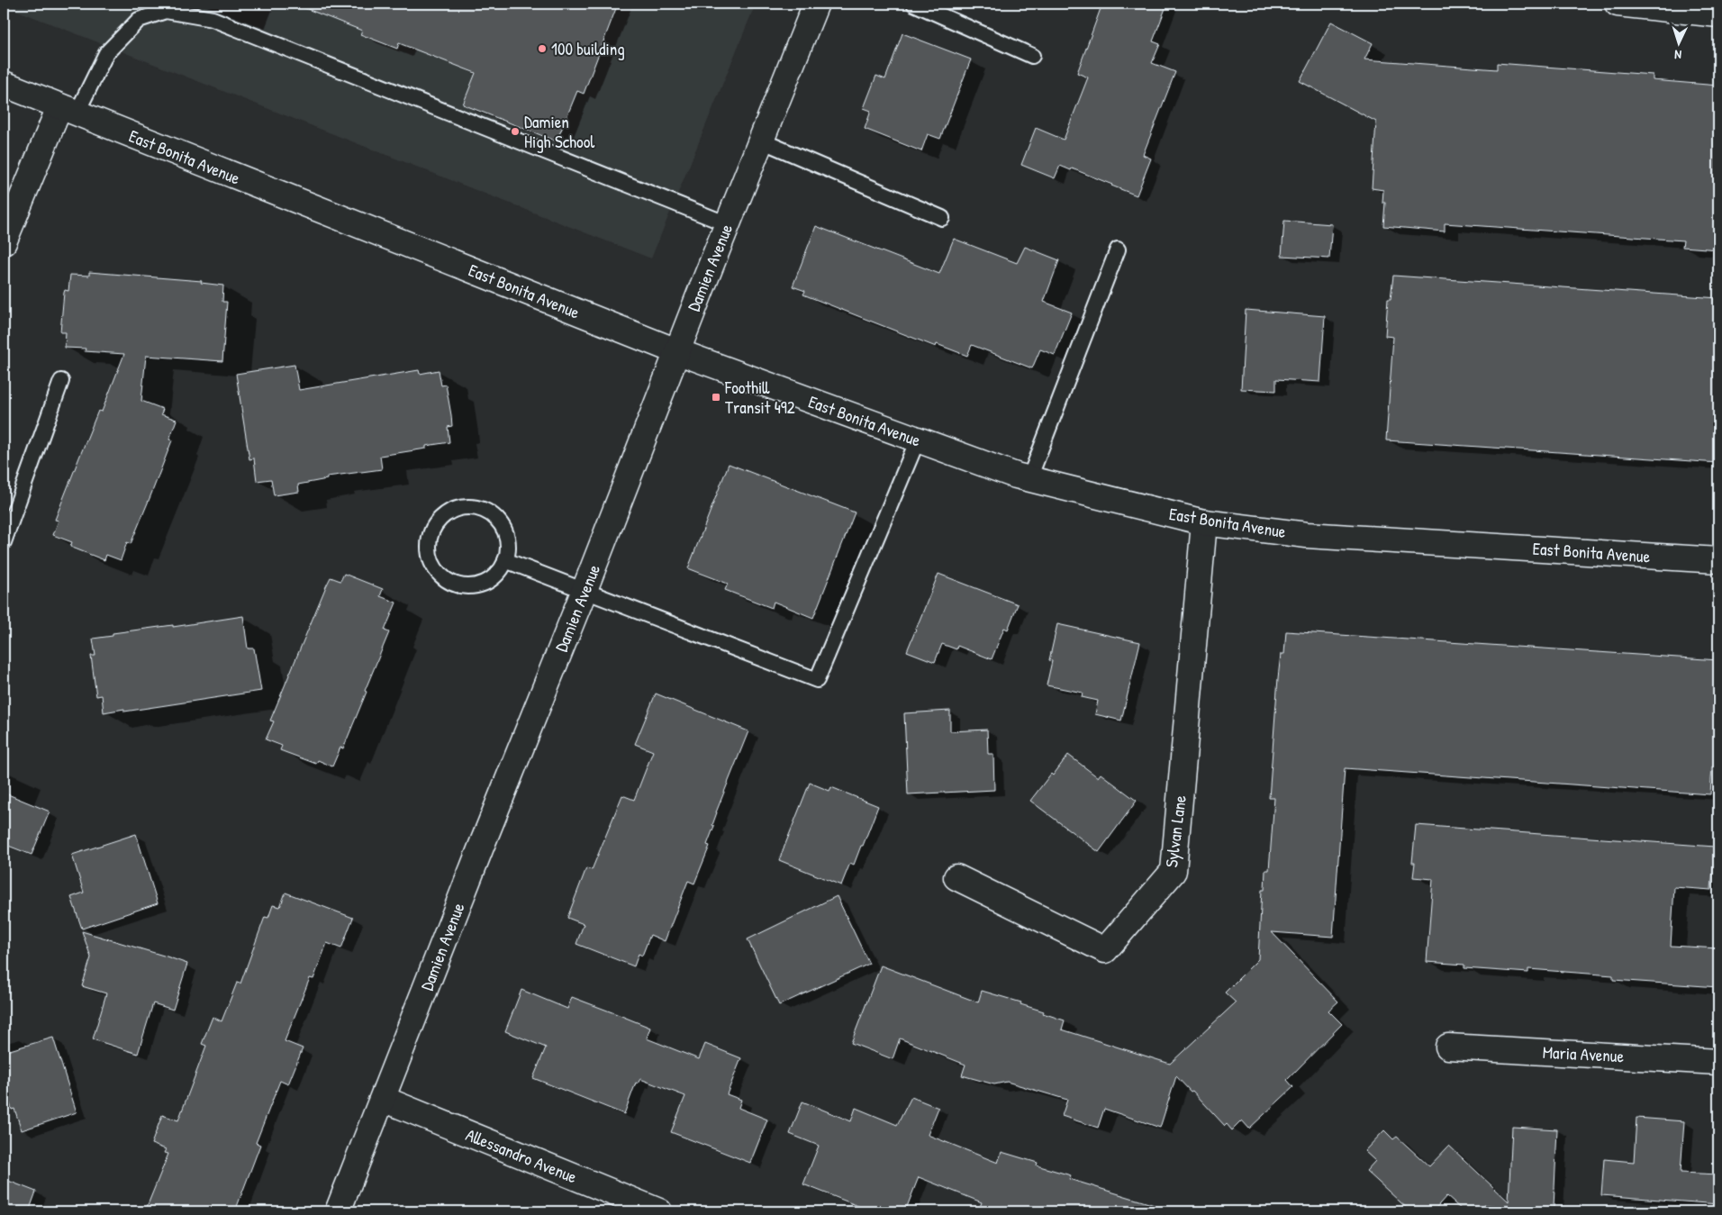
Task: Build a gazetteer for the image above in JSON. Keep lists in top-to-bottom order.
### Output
{
  "streets": {
    "main road": [
      "East Bonita Avenue",
      "Damien Avenue",
      "Sylvan Lane",
      "Maria Avenue",
      "Allessandro Avenue"
    ]
  },
  "crossings": [
    ["East Bonita Avenue", "Damien Avenue"],
    ["East Bonita Avenue", "Sylvan Lane"],
    ["Damien Avenue", "Allessandro Avenue"]
  ],
  "places": {
    "other": ["100 building", "Damien High School"],
    "transit": ["Foothill Transit 492"]
  },
  "north": "bottom"
}
